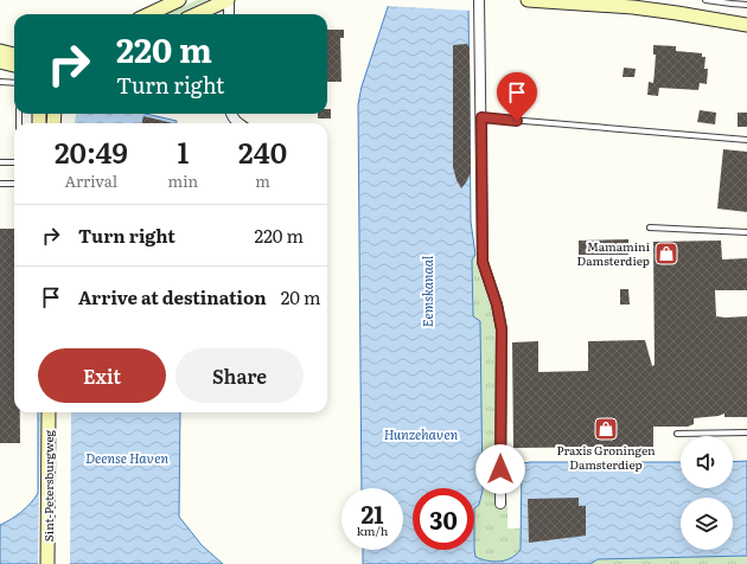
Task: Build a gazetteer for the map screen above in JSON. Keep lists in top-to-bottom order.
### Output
{
  "streets": {
    "street": ["Sint-Petersburgweg"]
  },
  "water": ["Eemskanaal", "Hunzehaven", "Deense Haven"],
  "places": {
    "shop": ["Mamamini Damsterdiep", "Praxis Groningen Damsterdiep"]
  },
  "page": {
    "turn": ["220 m", "Turn right"],
    "eta": [
      "20:49",
      "Arrival",
      "1",
      "min",
      "240",
      "m"
    ],
    "list": [
      {
        "name": "Turn right",
        "value": "220 m"
      },
      {
        "name": "Arrive at destination",
        "value": "20 m"
      }
    ],
    "buttons": ["Exit", "Share"],
    "speed": "21 km/h",
    "limit": "30"
  }
}
